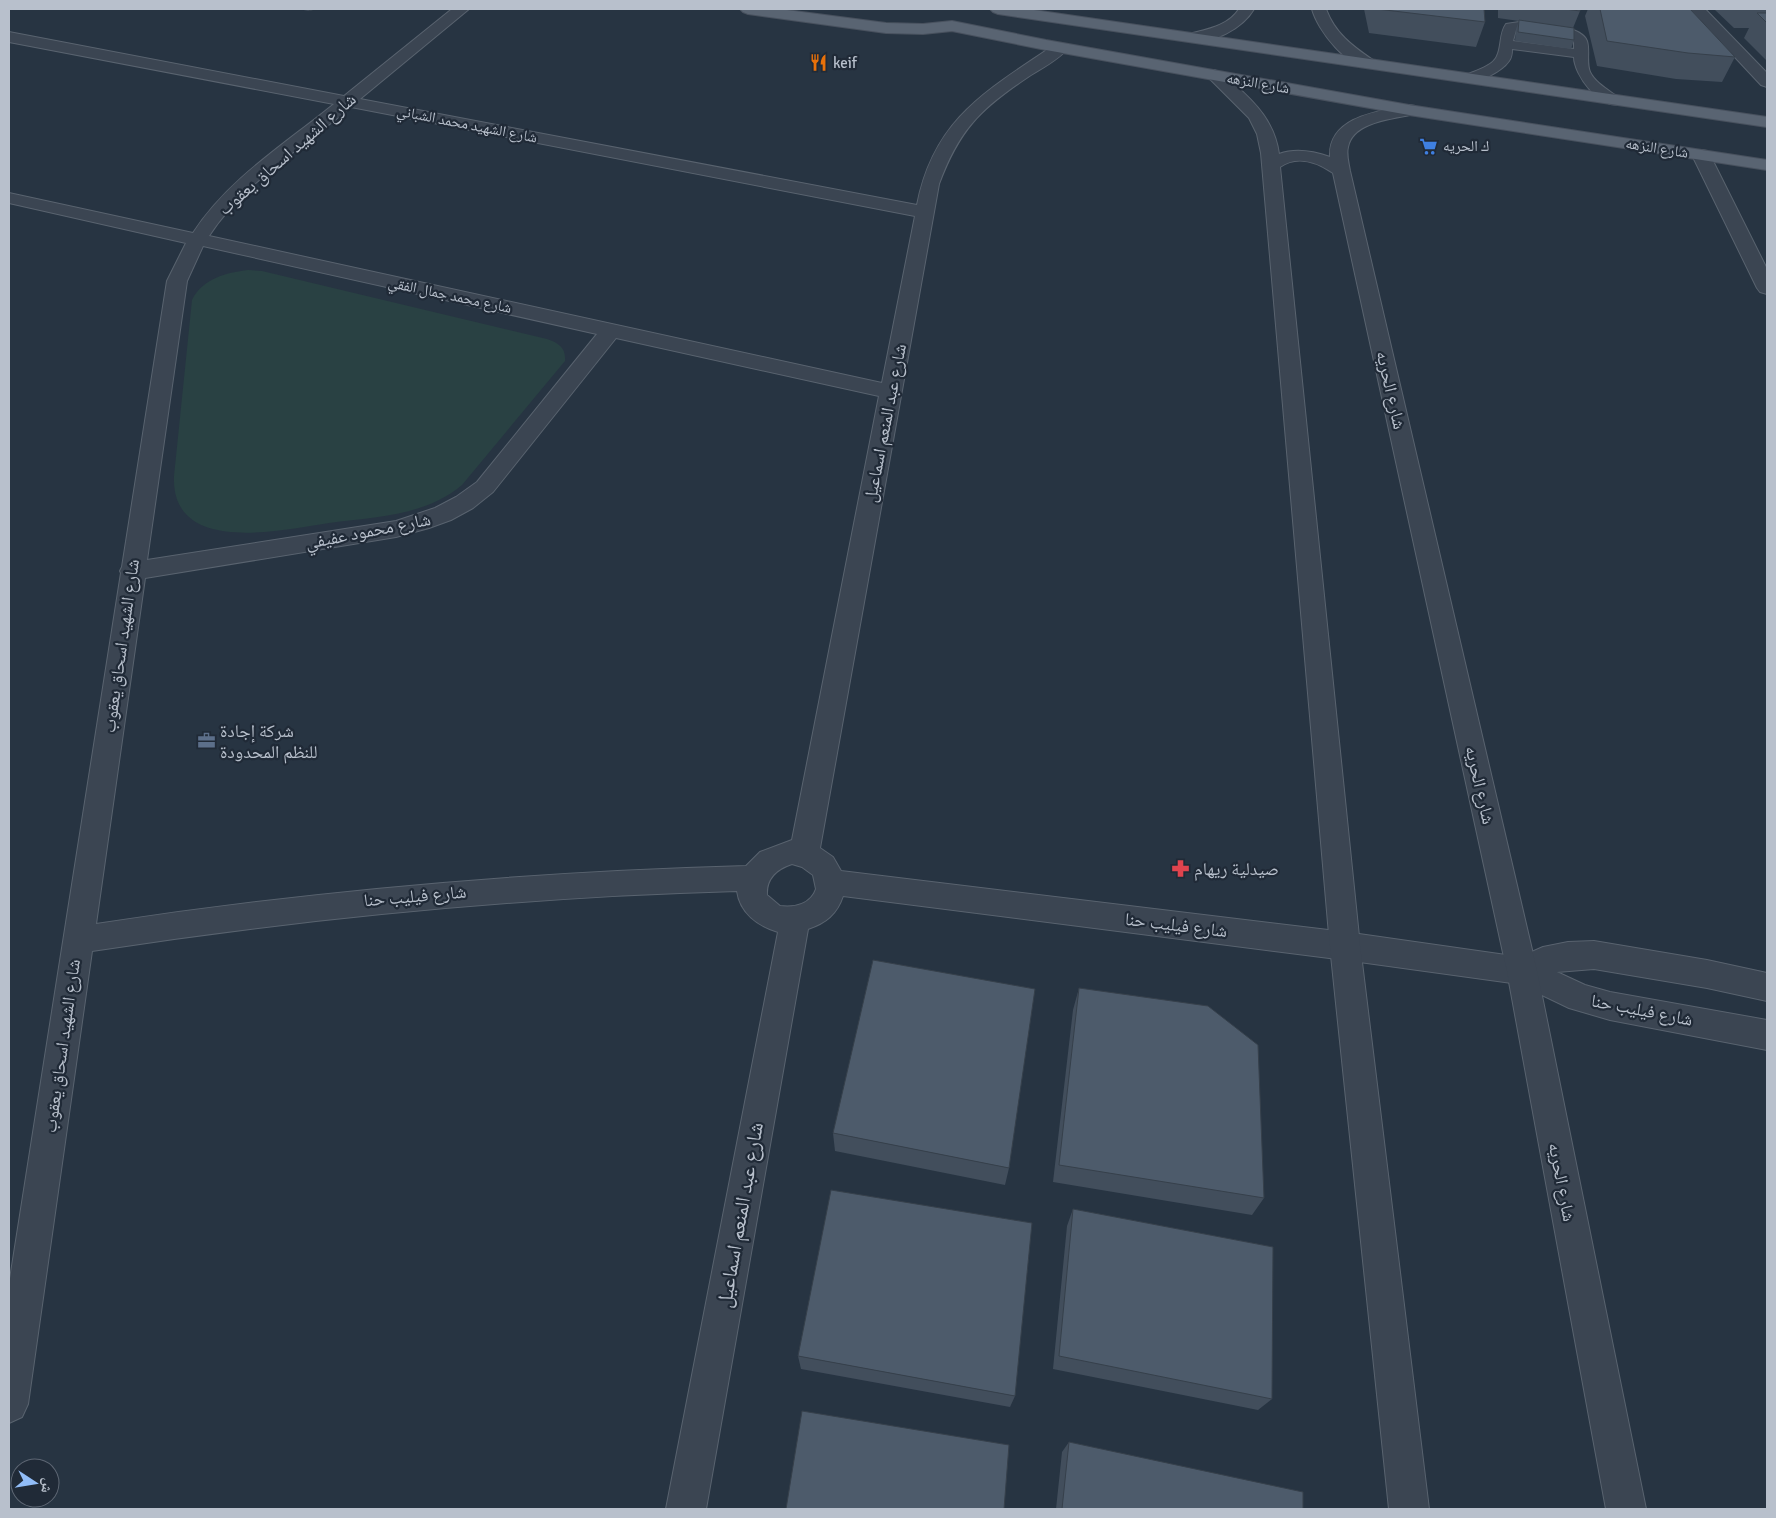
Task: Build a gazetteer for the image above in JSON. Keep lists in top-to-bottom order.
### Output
{
  "streets": {
    "main road": ["شارع النزهه"],
    "street": [
      "شارع الشهيد محمد الشباني",
      "شارع الشهيد اسحاق يعقوب",
      "شارع محمد جمال الفقي",
      "شارع الحريه",
      "شارع عبد المنعم اسماعيل",
      "شارع محمود عفيفي",
      "شارع فيليب حنا"
    ]
  },
  "crossings": [
    ["شارع النزهه", "شارع الحريه"],
    ["شارع النزهه", "شارع عبد المنعم اسماعيل"],
    ["شارع الشهيد محمد الشباني", "شارع الشهيد اسحاق يعقوب"],
    ["شارع الشهيد محمد الشباني", "شارع عبد المنعم اسماعيل"],
    ["شارع الشهيد اسحاق يعقوب", "شارع محمد جمال الفقي"],
    ["شارع الشهيد اسحاق يعقوب", "شارع محمود عفيفي"],
    ["شارع الشهيد اسحاق يعقوب", "شارع فيليب حنا"],
    ["شارع محمد جمال الفقي", "شارع عبد المنعم اسماعيل"],
    ["شارع محمد جمال الفقي", "شارع محمود عفيفي"],
    ["شارع الحريه", "شارع فيليب حنا"],
    ["شارع عبد المنعم اسماعيل", "شارع فيليب حنا"]
  ],
  "places": {
    "restaurant": ["keif"],
    "supermarket": ["ك الحريه"],
    "office": ["شركة إجادة للنظم المحدودة"],
    "pharmacy": ["صيدلية ريهام"]
  },
  "north": "right"
}
